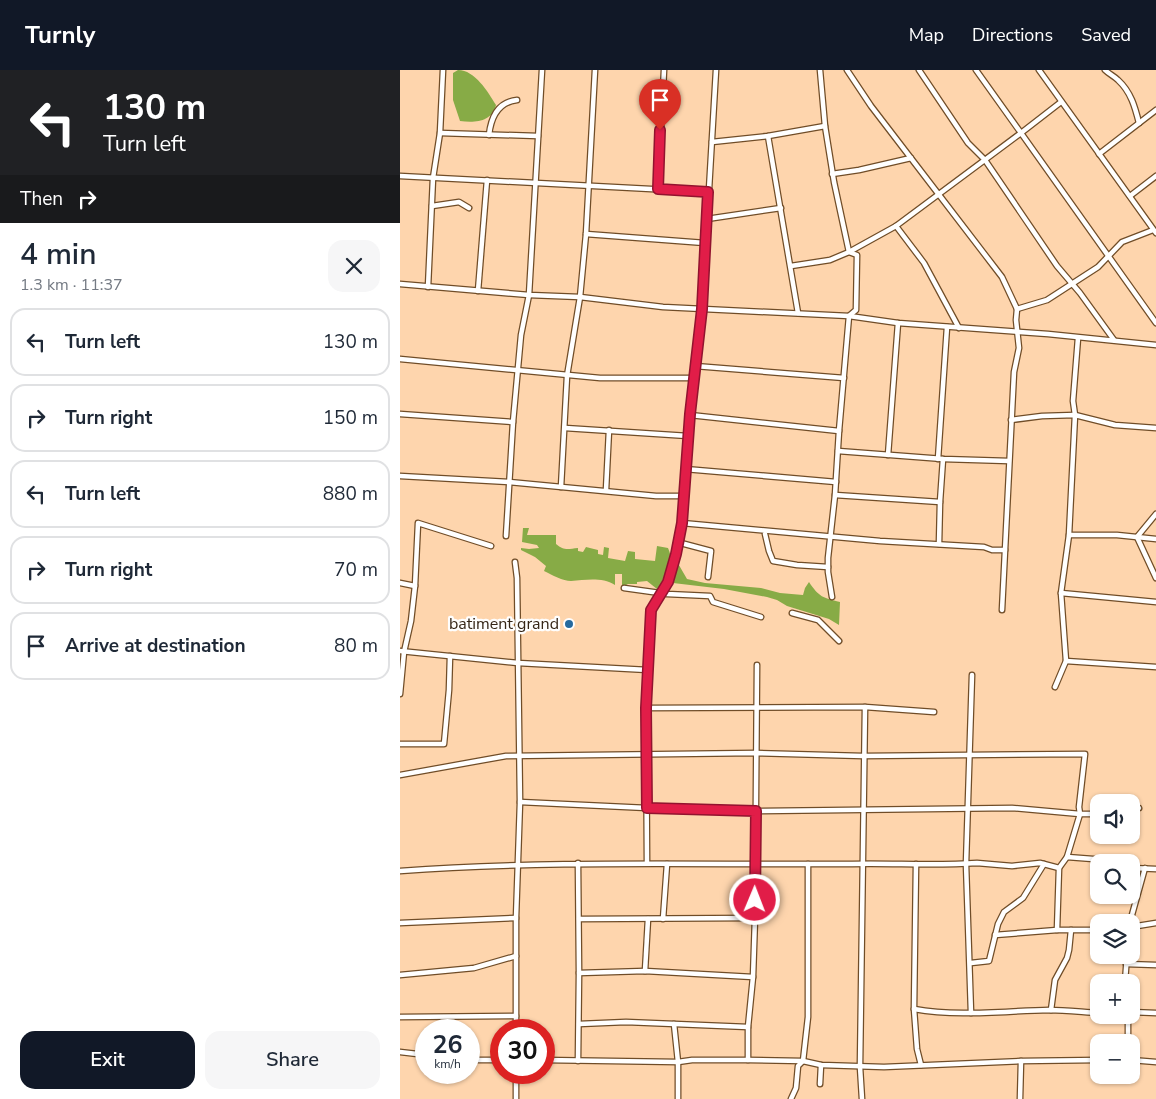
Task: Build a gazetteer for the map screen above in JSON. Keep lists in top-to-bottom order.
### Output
{
  "places": ["batiment grand"],
  "page": {
    "header": "Turnly",
    "nav": ["Map", "Directions", "Saved"],
    "turn": ["130 m", "Turn left"],
    "then": "Then",
    "heading": ["4 min", "1.3 km · 11:37"],
    "list": [
      {
        "name": "Turn left",
        "value": "130 m"
      },
      {
        "name": "Turn right",
        "value": "150 m"
      },
      {
        "name": "Turn left",
        "value": "880 m"
      },
      {
        "name": "Turn right",
        "value": "70 m"
      },
      {
        "name": "Arrive at destination",
        "value": "80 m"
      }
    ],
    "map_buttons": ["+", "−"],
    "speed": "26 km/h",
    "limit": "30",
    "buttons": ["Exit", "Share"]
  }
}
